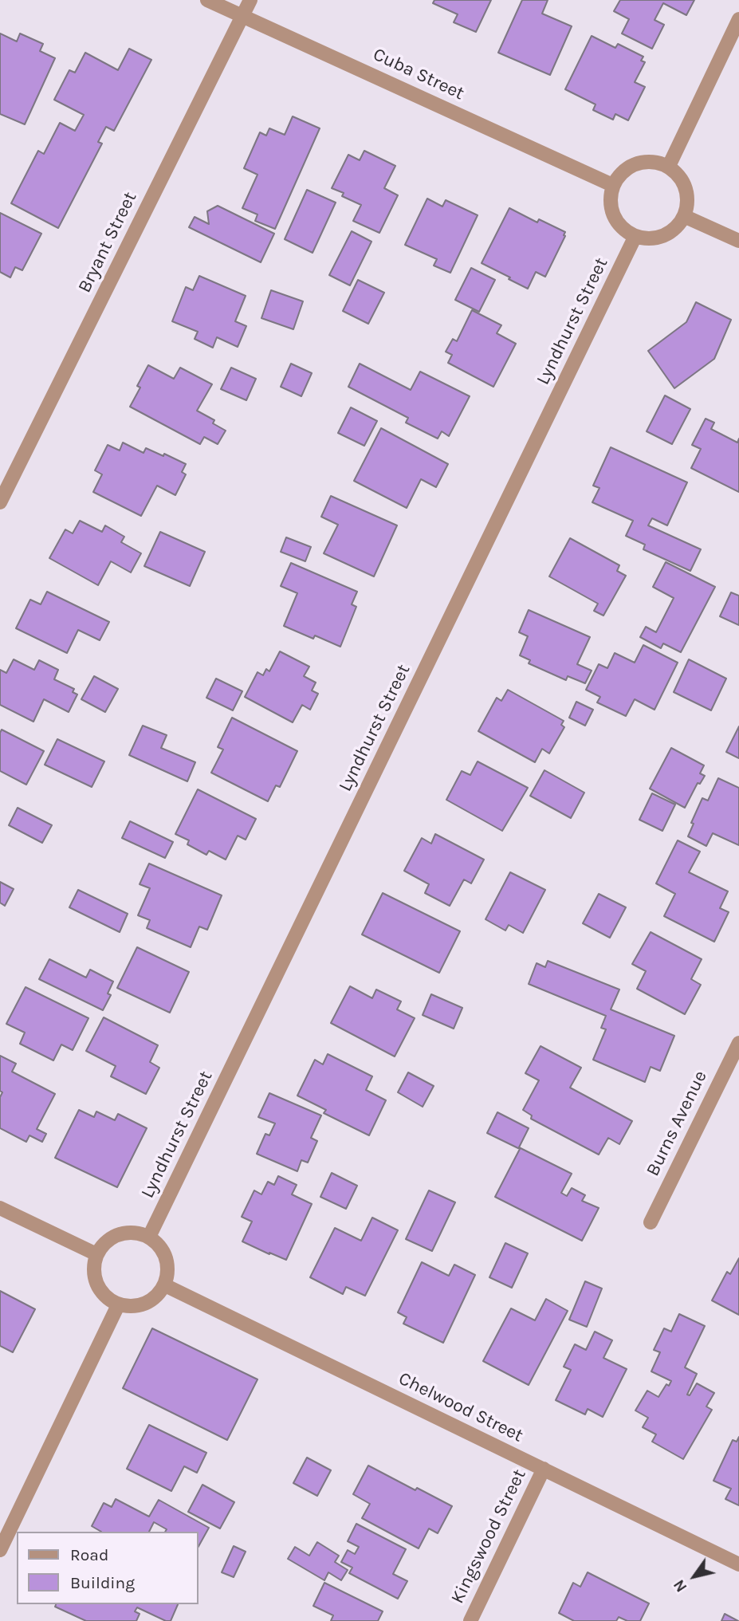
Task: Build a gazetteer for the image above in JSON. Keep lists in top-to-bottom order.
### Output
{
  "streets": {
    "street": [
      "Cuba Street",
      "Bryant Street",
      "Lyndhurst Street",
      "Burns Avenue",
      "Chelwood Street",
      "Kingswood Street"
    ]
  },
  "crossings": [
    ["Cuba Street", "Bryant Street"],
    ["Cuba Street", "Lyndhurst Street"],
    ["Lyndhurst Street", "Chelwood Street"],
    ["Chelwood Street", "Kingswood Street"]
  ],
  "legend": ["Road", "Building"],
  "north": "bottom left"
}
